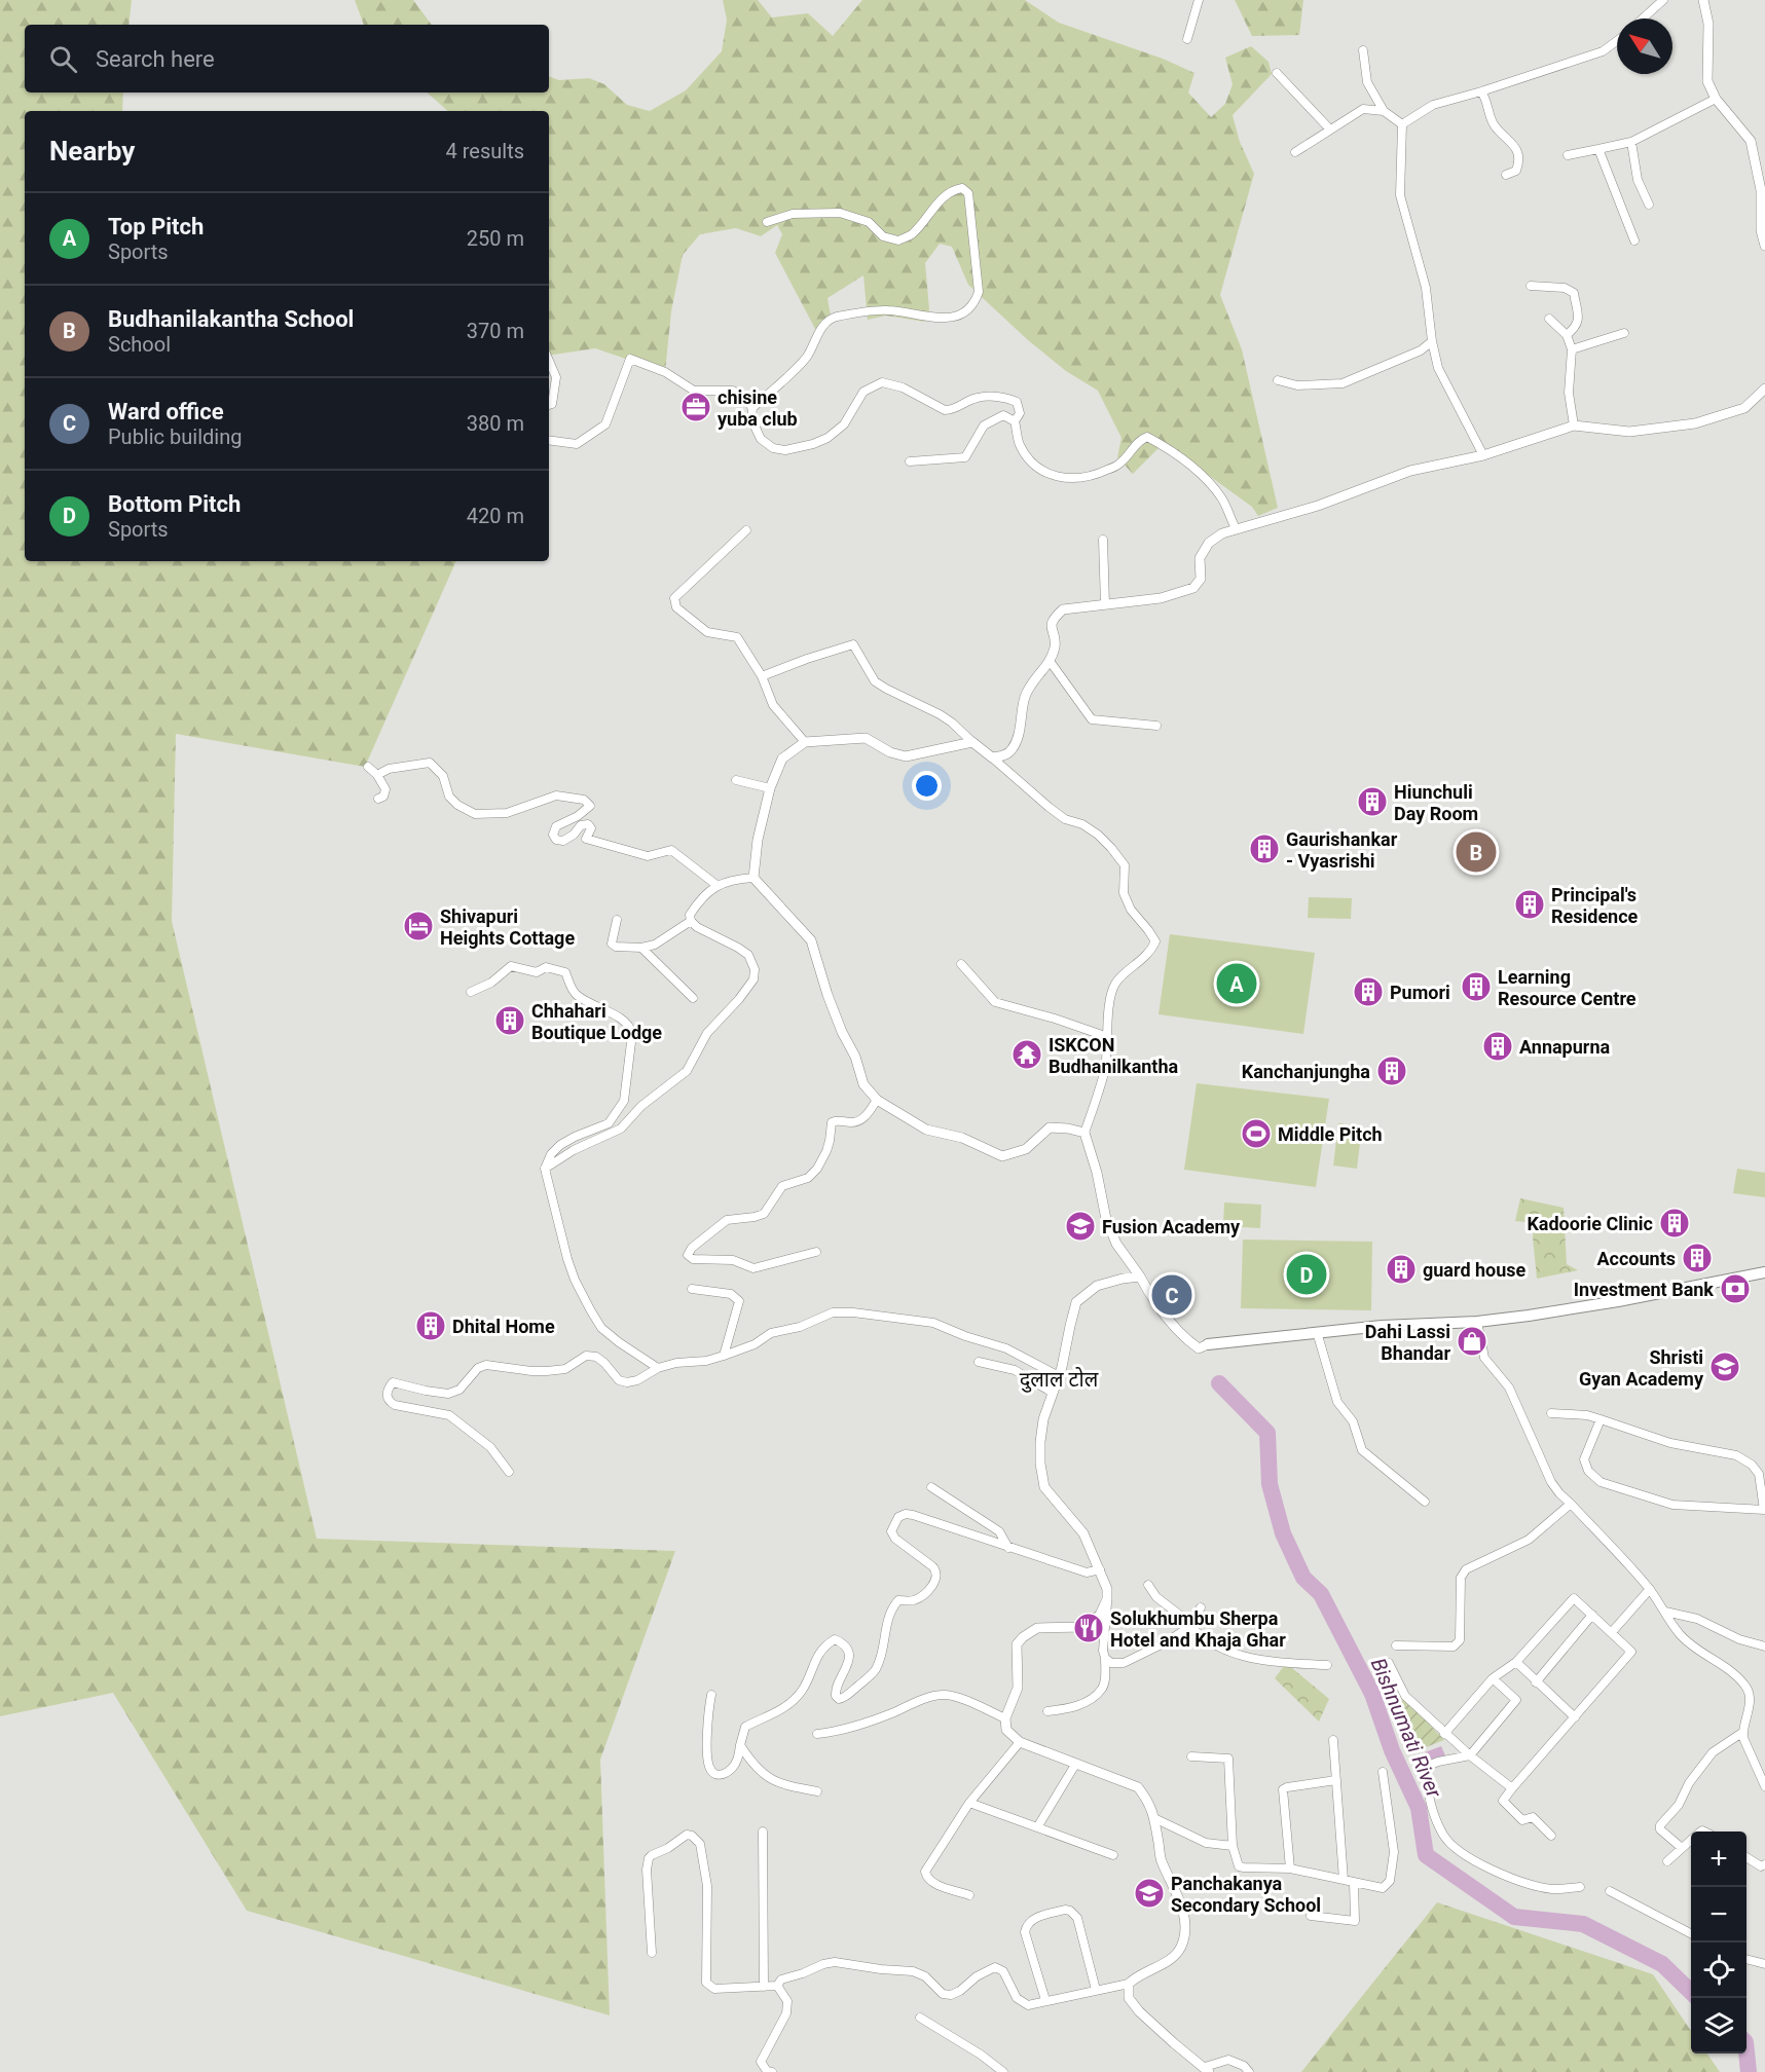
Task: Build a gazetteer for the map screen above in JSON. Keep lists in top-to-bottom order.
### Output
{
  "districts": ["दुलाल टोल"],
  "water": ["Bishnumati River"],
  "places": {
    "office": ["chisine yuba club"],
    "building": [
      "Hiunchuli Day Room",
      "Gaurishankar - Vyasrishi",
      "Principal's Residence",
      "Learning Resource Centre",
      "Pumori",
      "Chhahari Boutique Lodge",
      "Annapurna",
      "Kanchanjungha",
      "Kadoorie Clinic",
      "Accounts",
      "guard house",
      "Dhital Home"
    ],
    "hotel": ["Shivapuri Heights Cottage"],
    "temple": ["ISKCON Budhanilkantha"],
    "sports": ["Middle Pitch"],
    "school or university": ["Fusion Academy", "Shristi Gyan Academy", "Panchakanya Secondary School"],
    "bank": ["Investment Bank"],
    "shop": ["Dahi Lassi Bhandar"],
    "restaurant": ["Solukhumbu Sherpa Hotel and Khaja Ghar"]
  },
  "north": "top left",
  "page": {
    "search": "Search here",
    "heading": ["Nearby", "4 results"],
    "list": [
      {
        "mark": "A",
        "name": "Top Pitch",
        "note": "Sports",
        "value": "250 m"
      },
      {
        "mark": "B",
        "name": "Budhanilakantha School",
        "note": "School",
        "value": "370 m"
      },
      {
        "mark": "C",
        "name": "Ward office",
        "note": "Public building",
        "value": "380 m"
      },
      {
        "mark": "D",
        "name": "Bottom Pitch",
        "note": "Sports",
        "value": "420 m"
      }
    ],
    "pins": [
      "B",
      "A",
      "D",
      "C"
    ],
    "map_buttons": ["+", "−"]
  }
}
